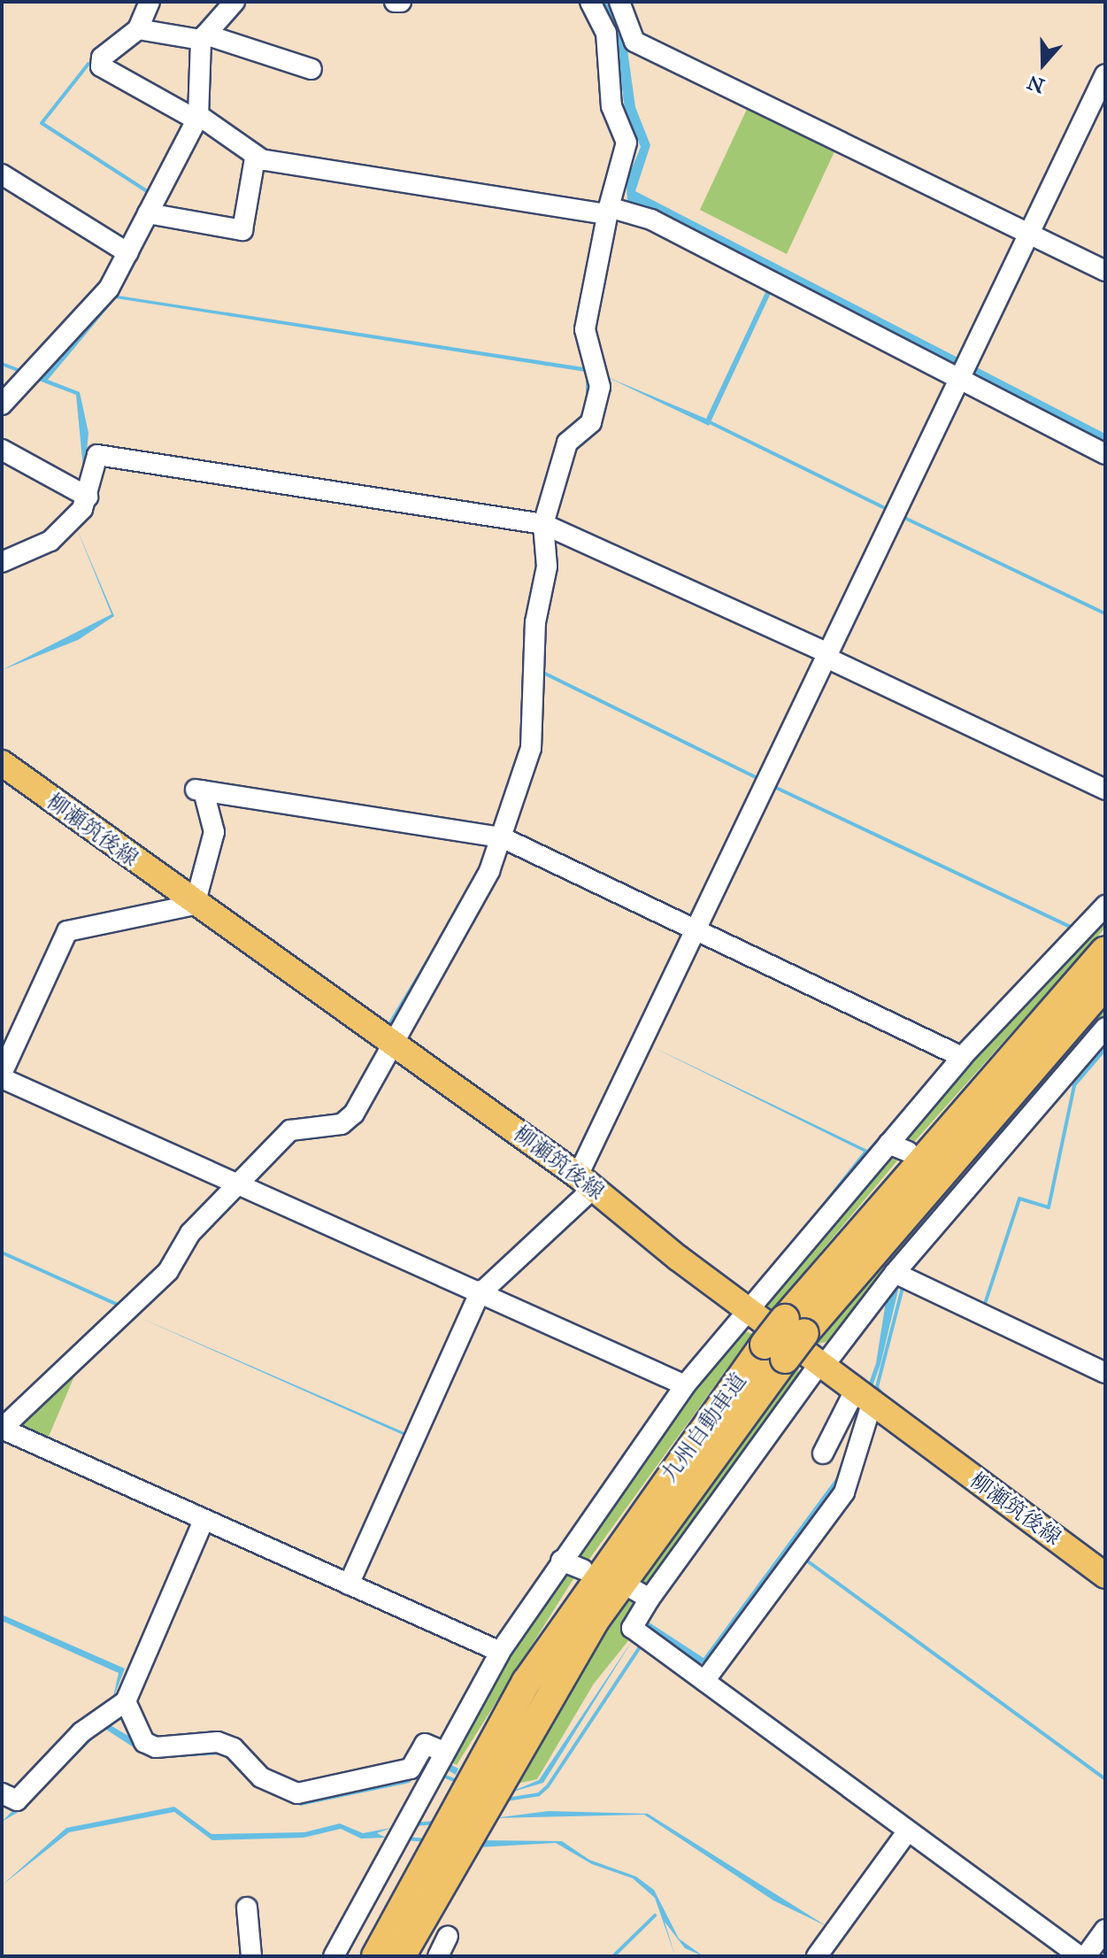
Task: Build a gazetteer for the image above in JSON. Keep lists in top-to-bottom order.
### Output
{
  "streets": {
    "highway": ["九州自動車道"],
    "main road": ["柳瀬筑後線"]
  },
  "north": "bottom"
}
